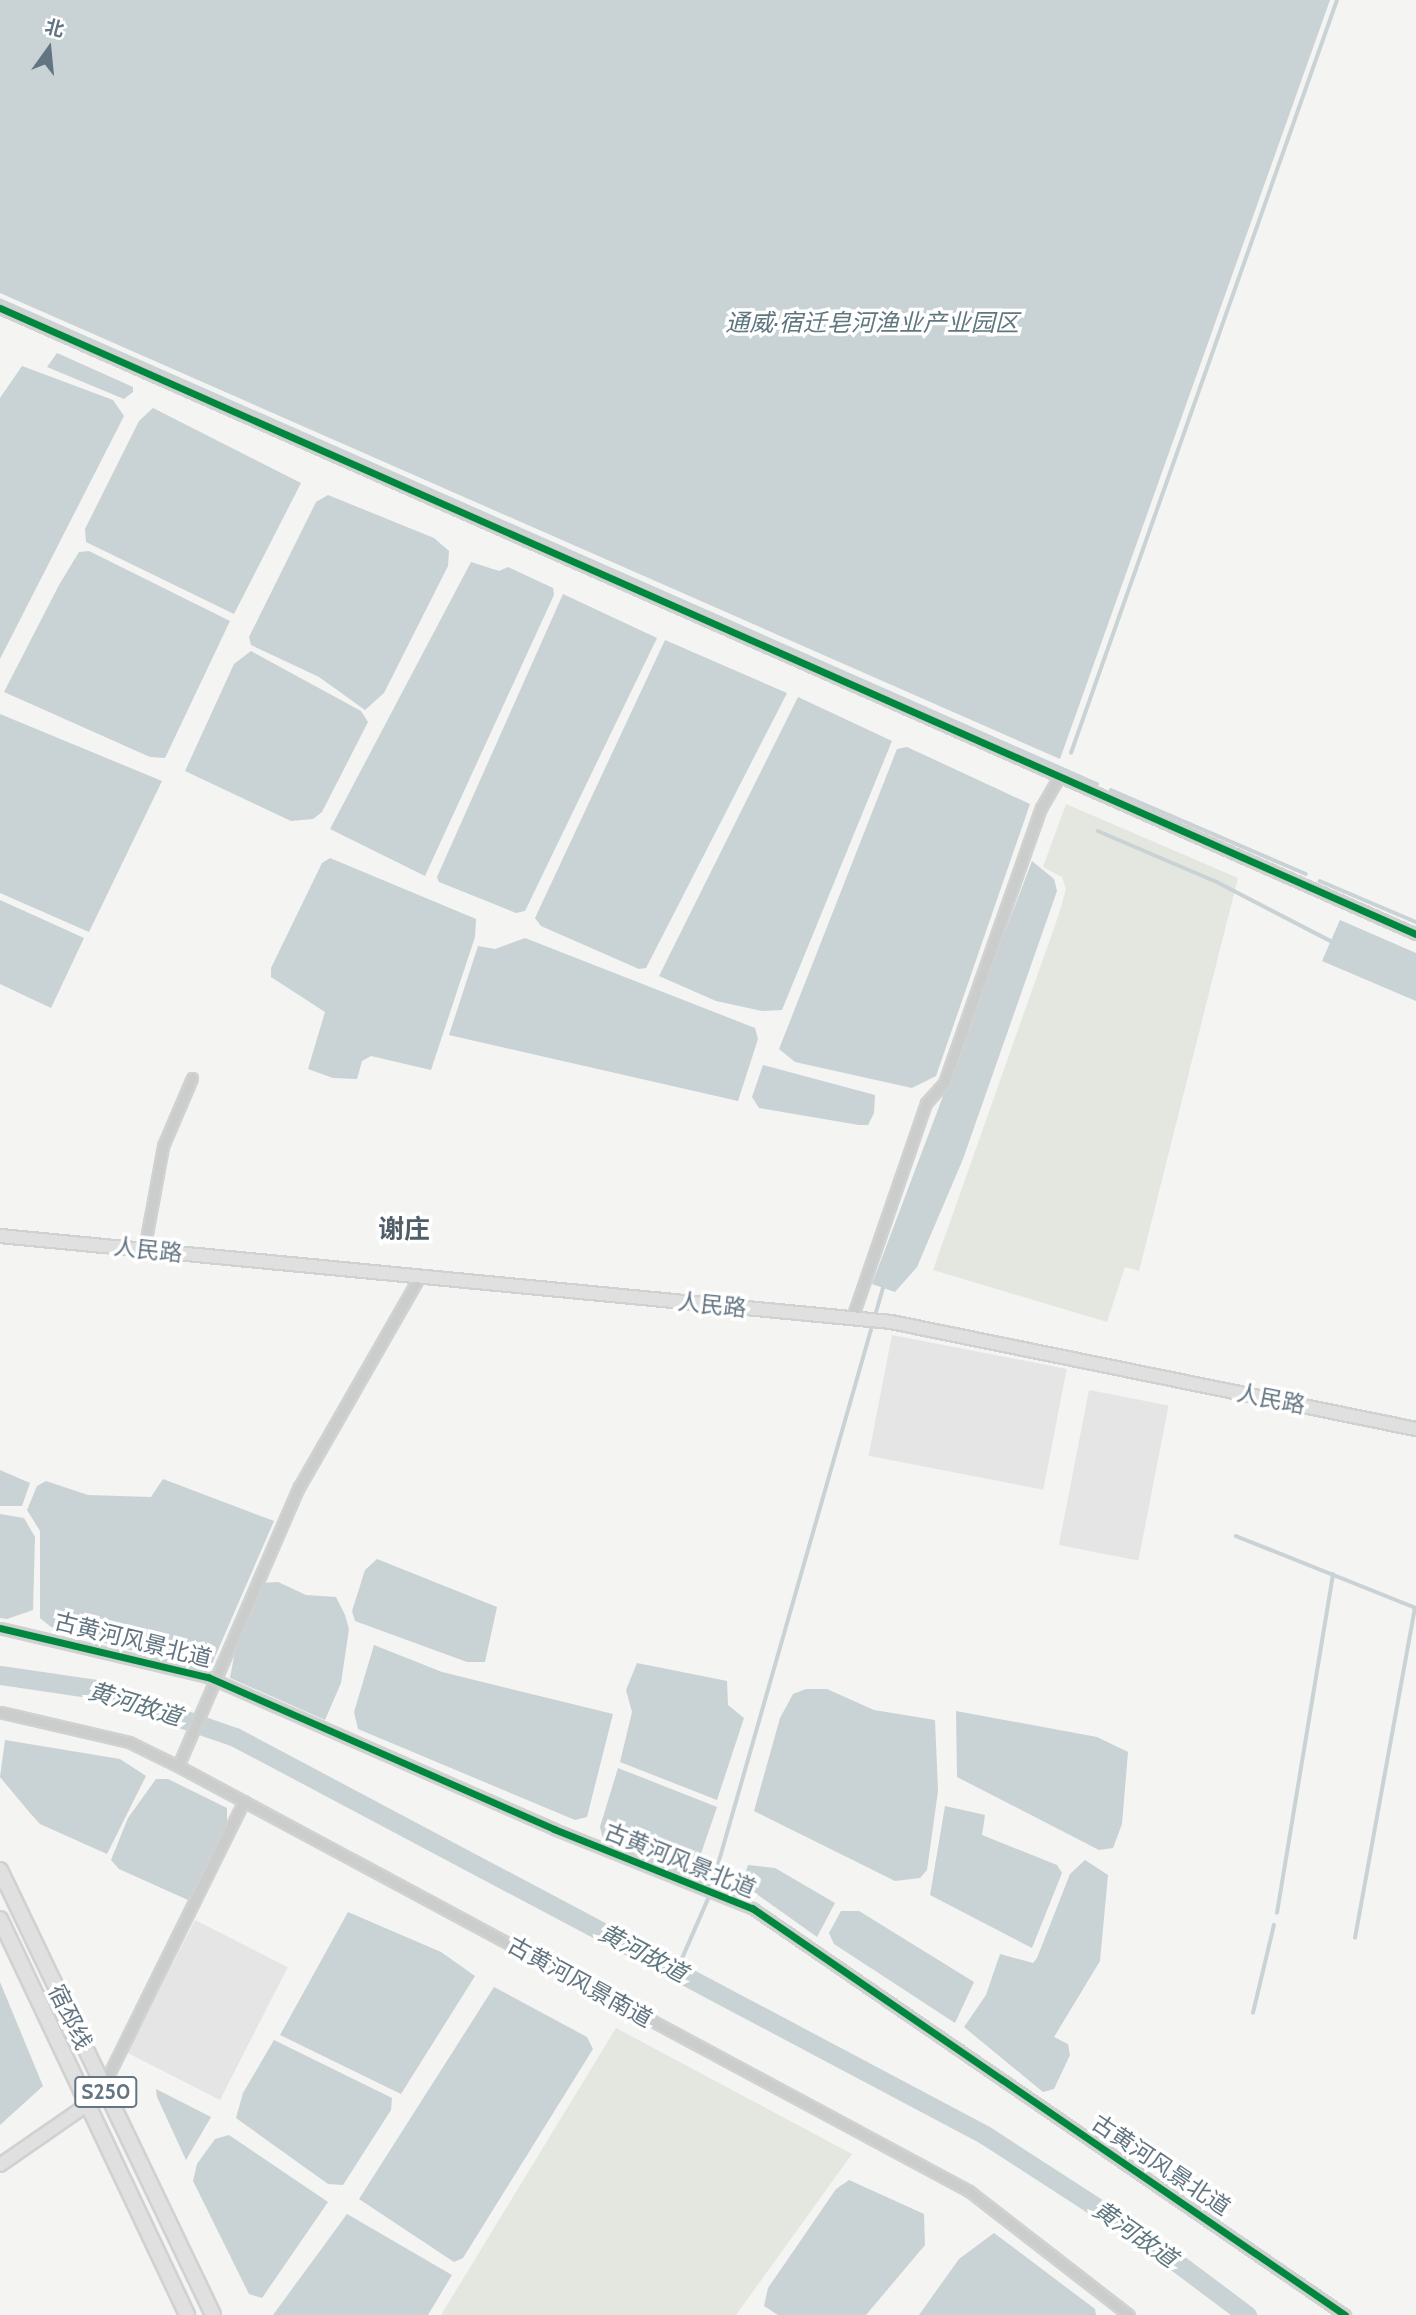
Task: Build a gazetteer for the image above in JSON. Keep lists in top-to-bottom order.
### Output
{
  "streets": {
    "main road": ["宿邳线", "S250"],
    "street": ["人民路", "古黄河风景北道", "古黄河风景南道"]
  },
  "districts": ["谢庄"],
  "water": ["通威·宿迁皂河渔业产业园区", "黄河故道"],
  "north": "top"
}
